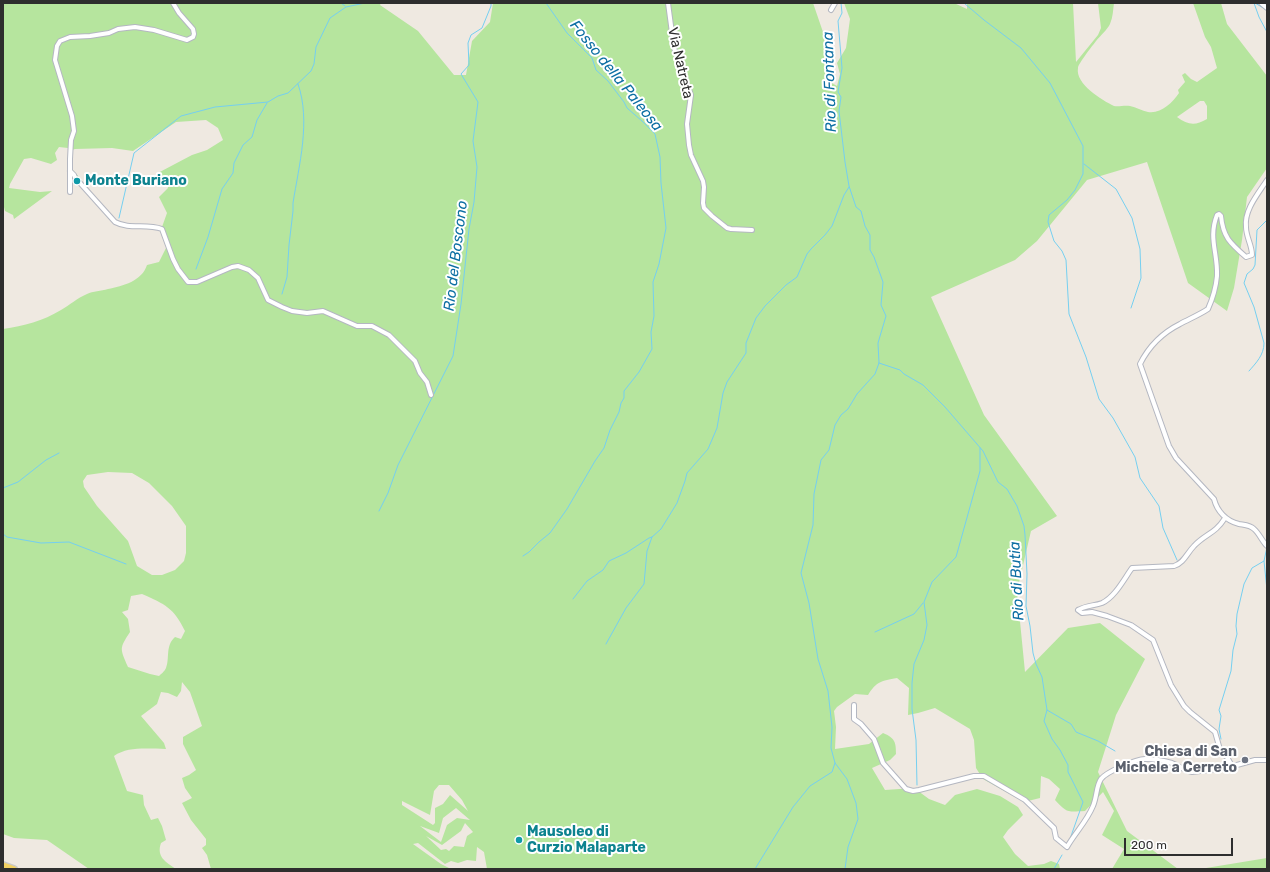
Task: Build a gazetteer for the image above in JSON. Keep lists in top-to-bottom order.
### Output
{
  "streets": {
    "street": ["Via Natreta"]
  },
  "water": [
    "Fosso della Paleosa",
    "Rio di Fontana",
    "Rio del Boscono",
    "Rio di Butia"
  ],
  "places": ["Monte Buriano", "Chiesa di San Michele a Cerreto", "Mausoleo di Curzio Malaparte"],
  "scale_bar": "200 m"
}
